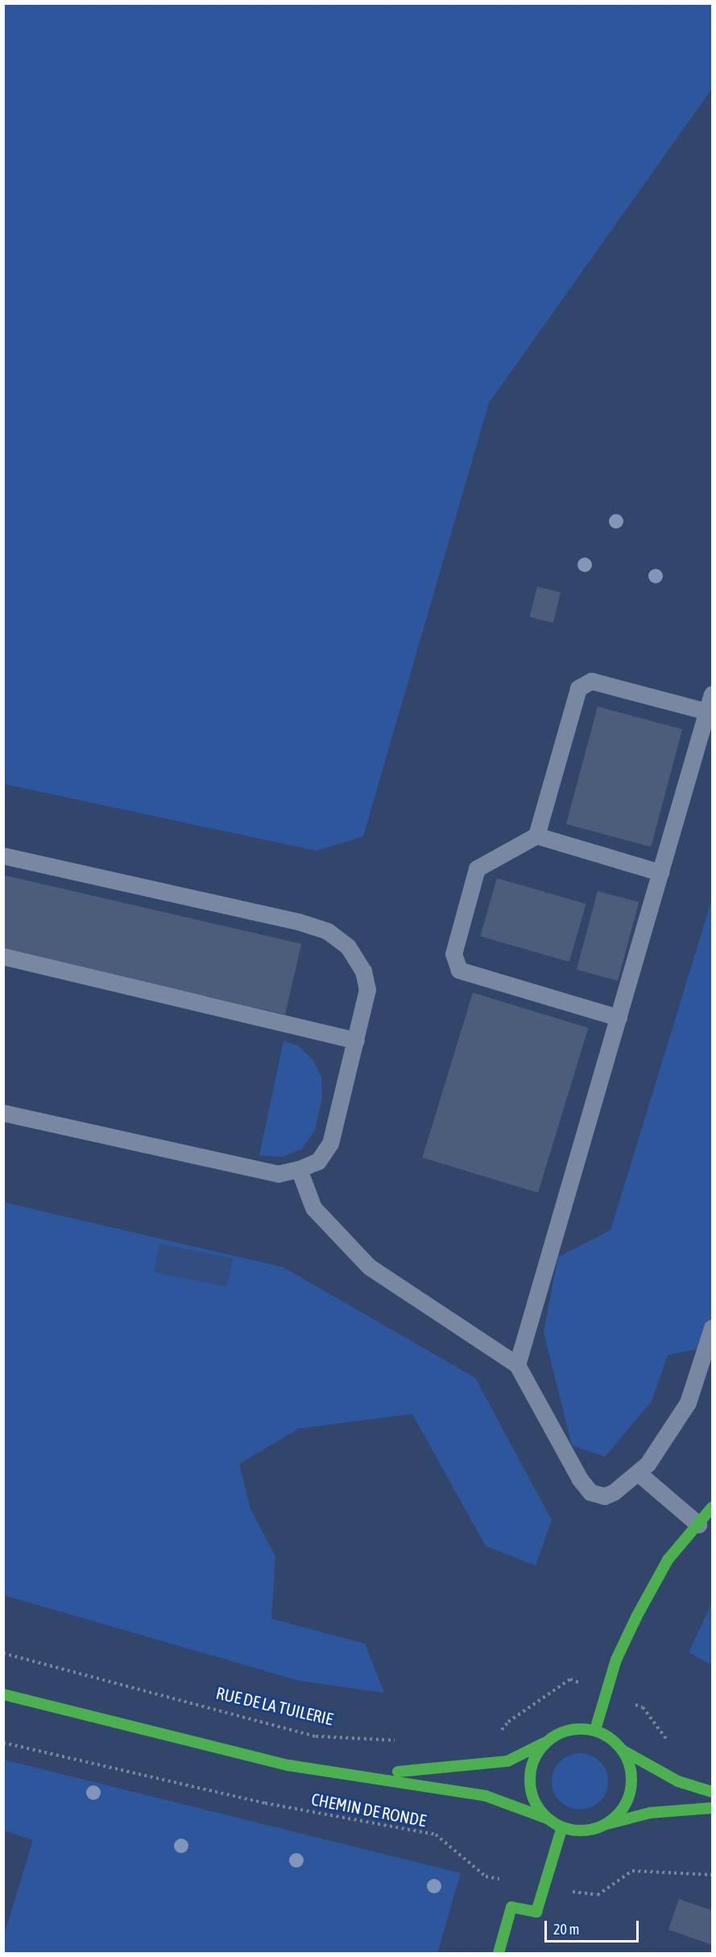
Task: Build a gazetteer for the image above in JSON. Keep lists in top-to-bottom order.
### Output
{
  "streets": {
    "path": ["RUE DE LA TUILERIE", "CHEMIN DE RONDE"]
  },
  "scale_bar": "20 m"
}
